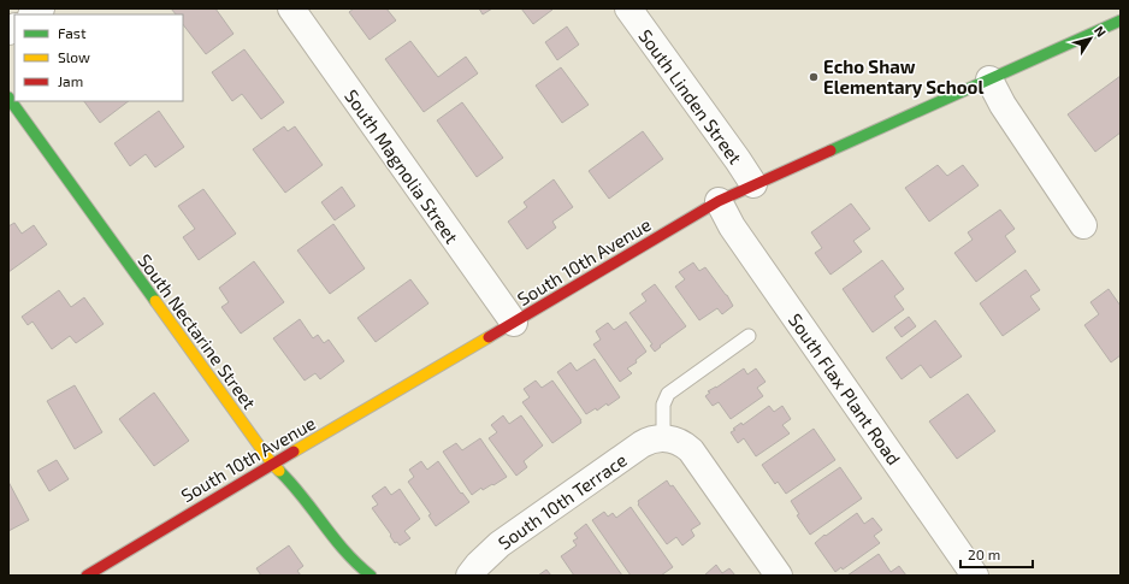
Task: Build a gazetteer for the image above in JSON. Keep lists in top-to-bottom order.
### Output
{
  "streets": {
    "main road": ["South 10th Avenue", "South Nectarine Street"],
    "street": [
      "South Linden Street",
      "South Magnolia Street",
      "South Flax Plant Road",
      "South 10th Terrace"
    ]
  },
  "crossings": [
    ["South Linden Street", "South 10th Avenue"],
    ["South Magnolia Street", "South 10th Avenue"],
    ["South 10th Avenue", "South Nectarine Street"],
    ["South 10th Avenue", "South Flax Plant Road"]
  ],
  "places": ["Echo Shaw Elementary School"],
  "legend": ["Fast", "Slow", "Jam"],
  "scale_bar": "20 m",
  "north": "top right"
}
